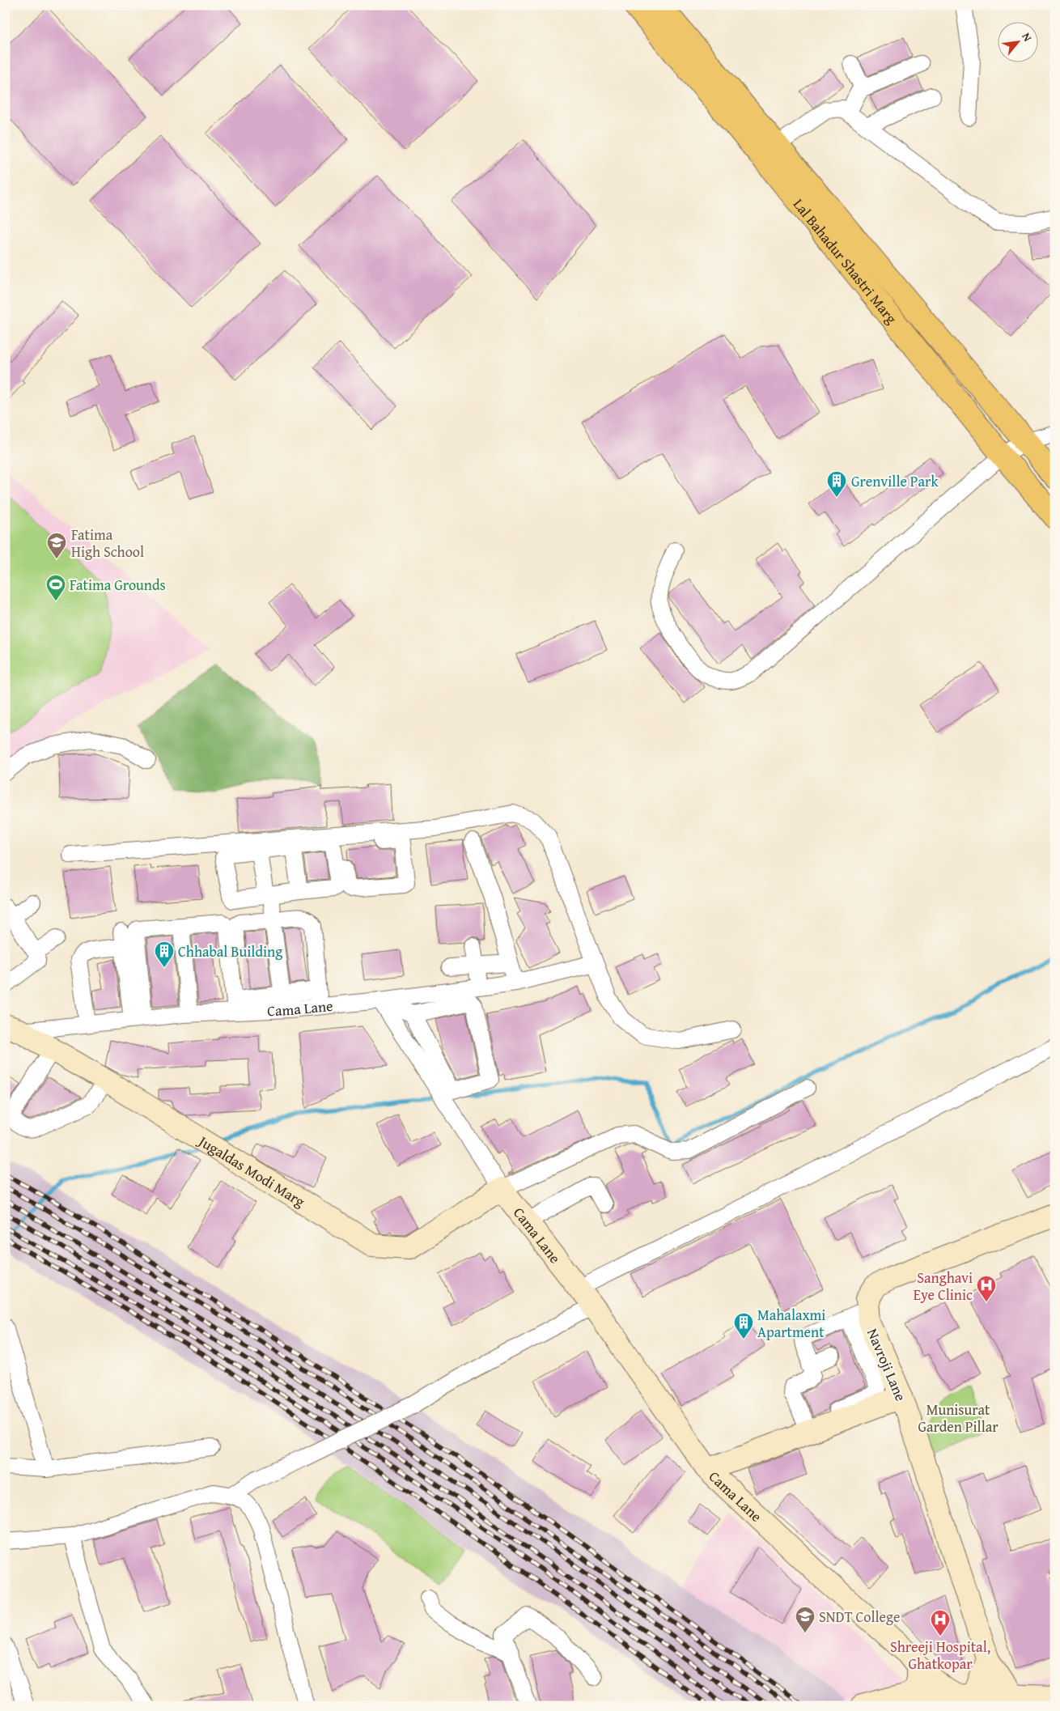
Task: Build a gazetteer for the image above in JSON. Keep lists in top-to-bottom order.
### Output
{
  "streets": {
    "main road": ["Lal Bahadur Shastri Marg"],
    "street": ["Cama Lane", "Jugaldas Modi Marg", "Navroji Lane"]
  },
  "crossings": [
    ["Cama Lane", "Jugaldas Modi Marg"]
  ],
  "parks": ["Munisurat Garden Pillar"],
  "places": {
    "building": ["Grenville Park", "Chhabal Building", "Mahalaxmi Apartment"],
    "school or university": ["Fatima High School", "SNDT College"],
    "sports": ["Fatima Grounds"],
    "hospital": ["Sanghavi Eye Clinic", "Shreeji Hospital, Ghatkopar"]
  },
  "north": "top right"
}
